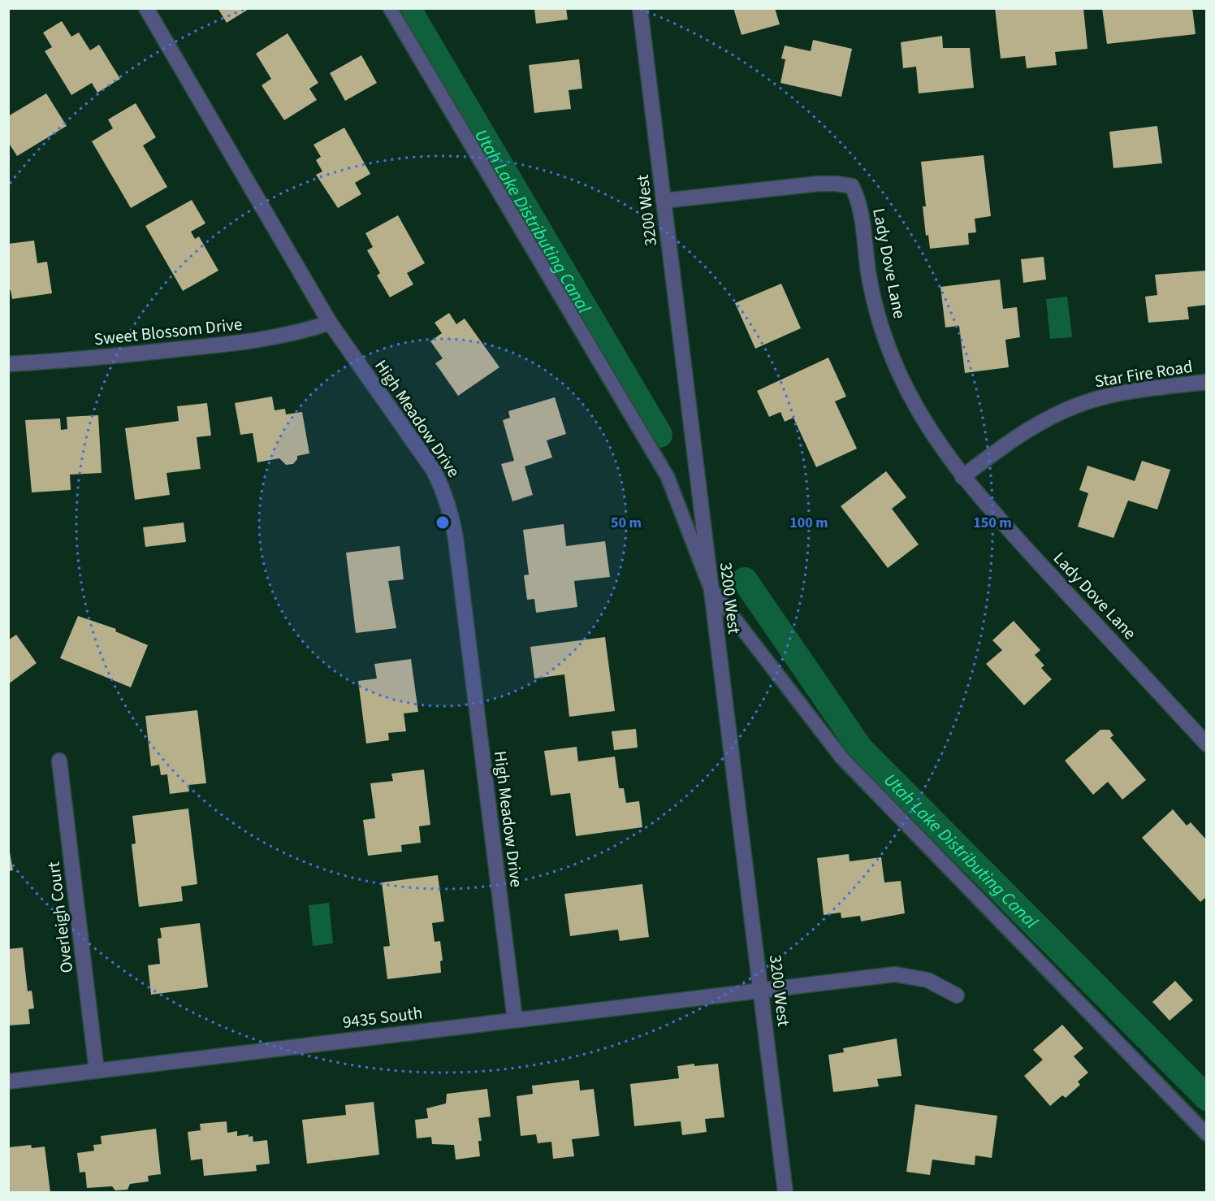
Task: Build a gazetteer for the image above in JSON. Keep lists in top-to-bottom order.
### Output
{
  "streets": {
    "street": [
      "3200 West",
      "Lady Dove Lane",
      "Sweet Blossom Drive",
      "Star Fire Road",
      "High Meadow Drive",
      "Overleigh Court",
      "9435 South"
    ]
  },
  "crossings": [
    ["3200 West", "Lady Dove Lane"],
    ["3200 West", "9435 South"],
    ["Lady Dove Lane", "Star Fire Road"],
    ["Sweet Blossom Drive", "High Meadow Drive"],
    ["High Meadow Drive", "9435 South"],
    ["Overleigh Court", "9435 South"]
  ],
  "water": ["Utah Lake Distributing Canal"],
  "rings": ["50 m", "100 m", "150 m"]
}
